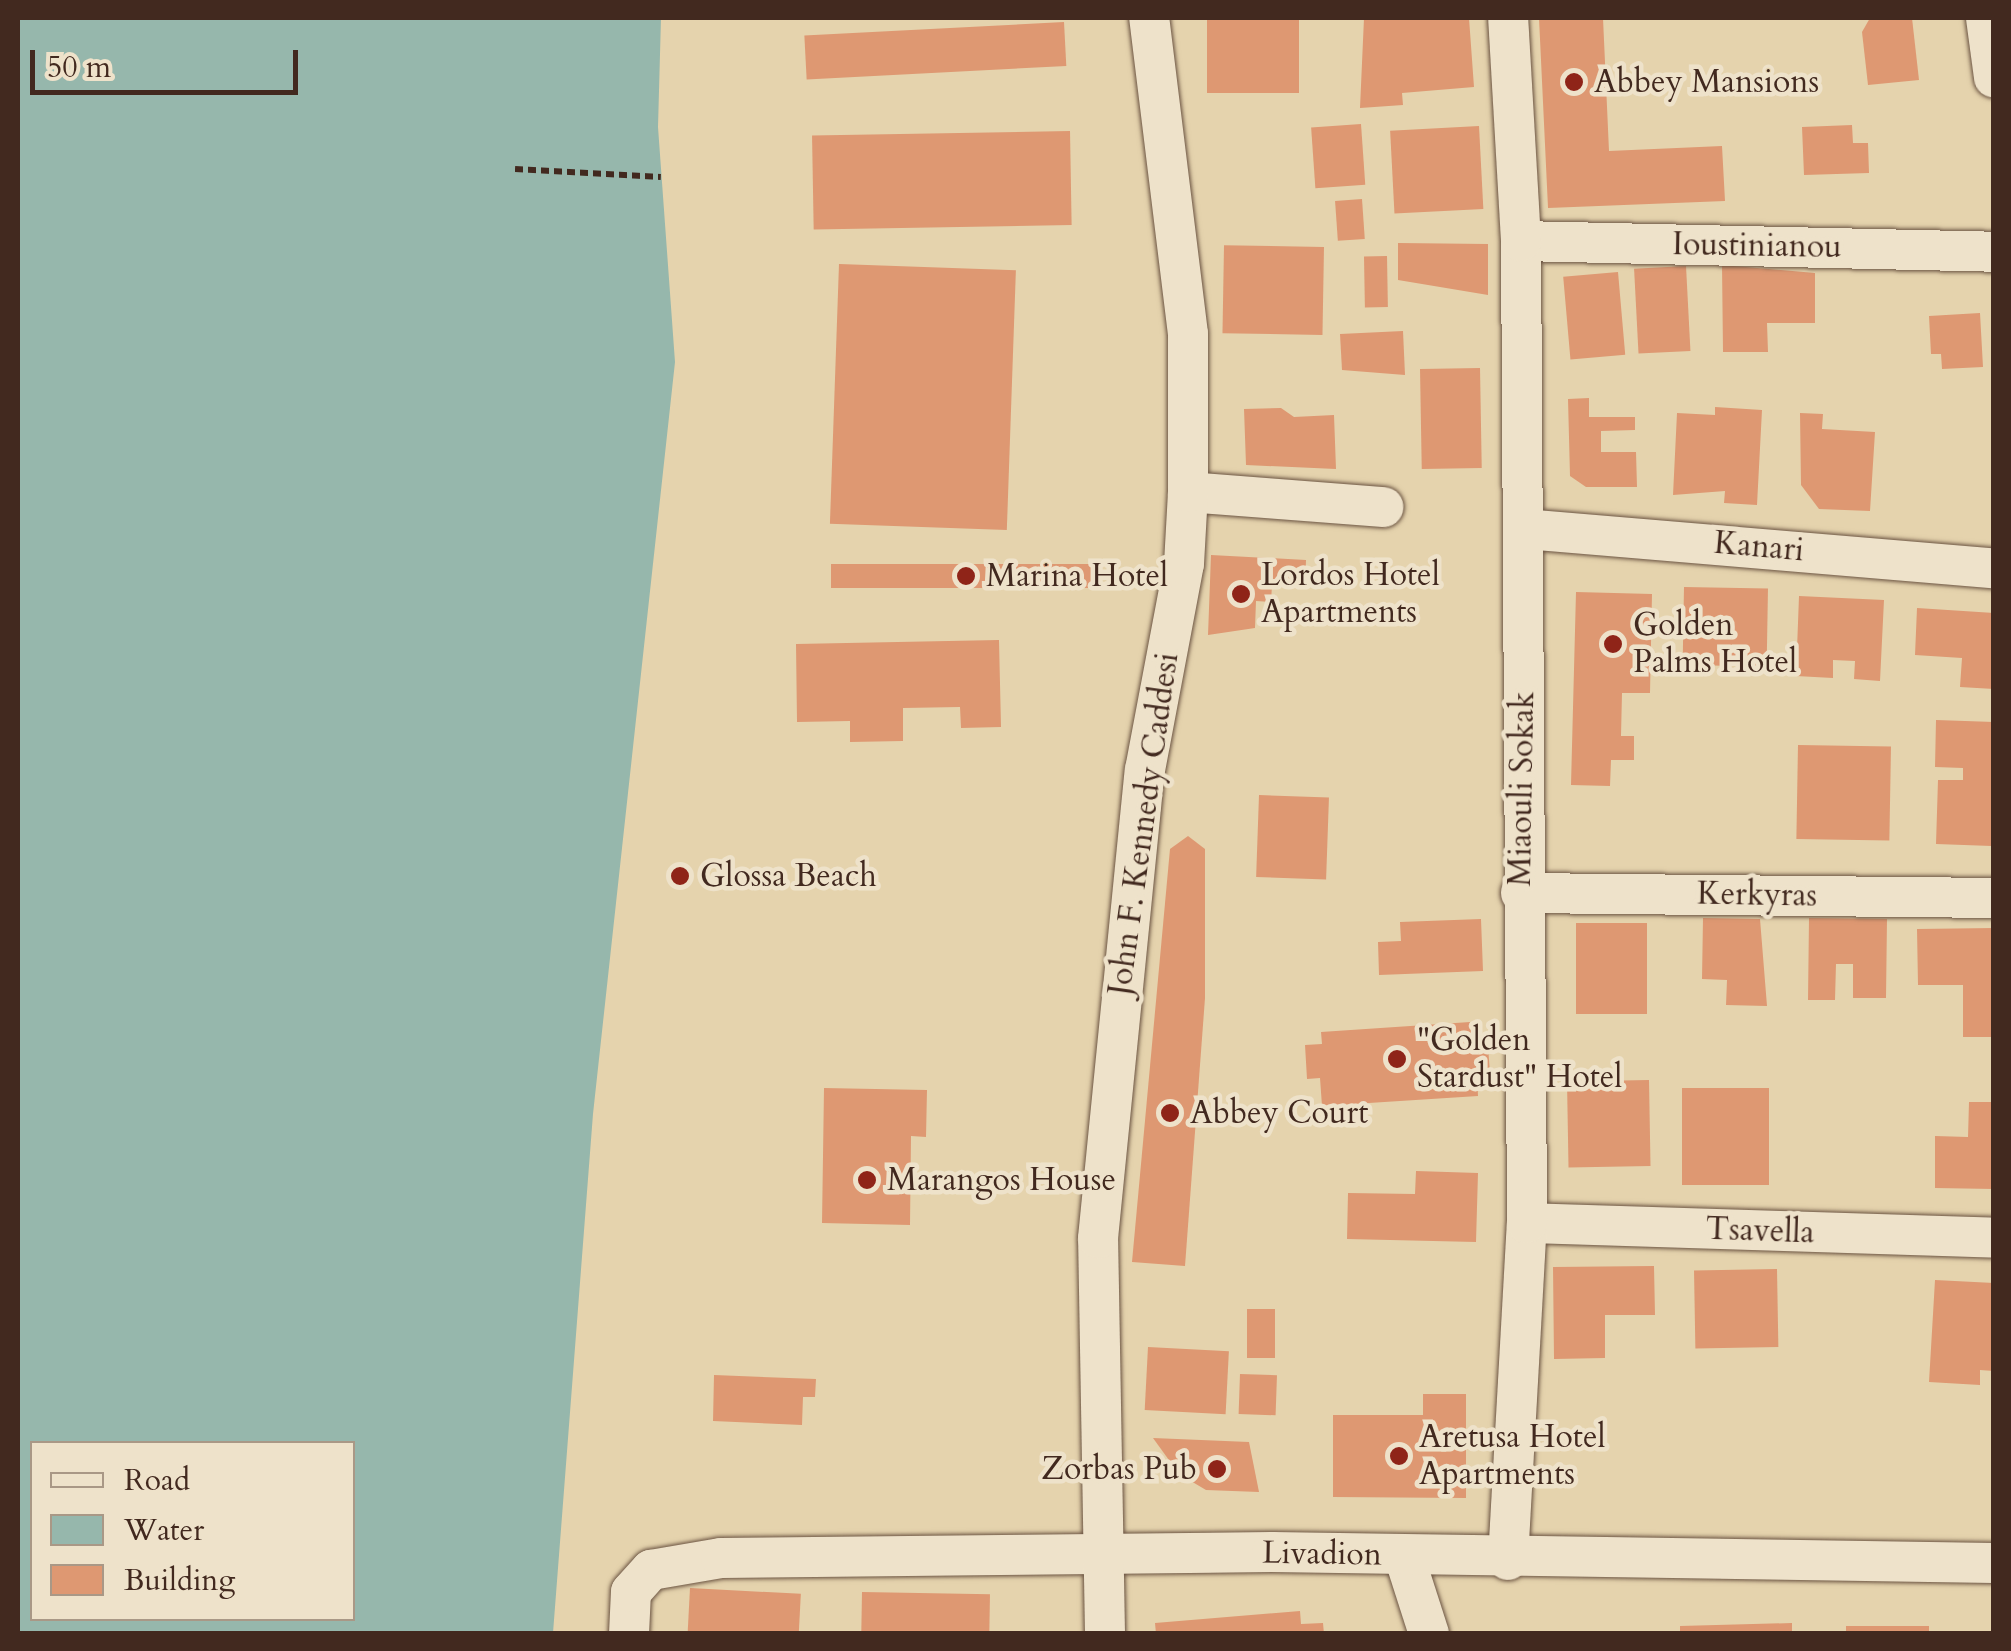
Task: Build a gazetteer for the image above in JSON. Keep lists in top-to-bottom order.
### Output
{
  "streets": {
    "street": [
      "Ioustinianou",
      "Kanari",
      "Miaouli Sokak",
      "John F. Kennedy Caddesi",
      "Kerkyras",
      "Tsavella",
      "Livadion"
    ]
  },
  "crossings": [
    ["Ioustinianou", "Miaouli Sokak"],
    ["Kanari", "Miaouli Sokak"],
    ["Miaouli Sokak", "Kerkyras"],
    ["Miaouli Sokak", "Tsavella"],
    ["Miaouli Sokak", "Livadion"],
    ["John F. Kennedy Caddesi", "Livadion"]
  ],
  "places": [
    "Abbey Mansions",
    "Marina Hotel",
    "Lordos Hotel Apartments",
    "Golden Palms Hotel",
    "Glossa Beach",
    "\"Golden Stardust\" Hotel",
    "Abbey Court",
    "Marangos House",
    "Aretusa Hotel Apartments",
    "Zorbas Pub"
  ],
  "legend": ["Road", "Water", "Building"],
  "scale_bar": "50 m"
}
